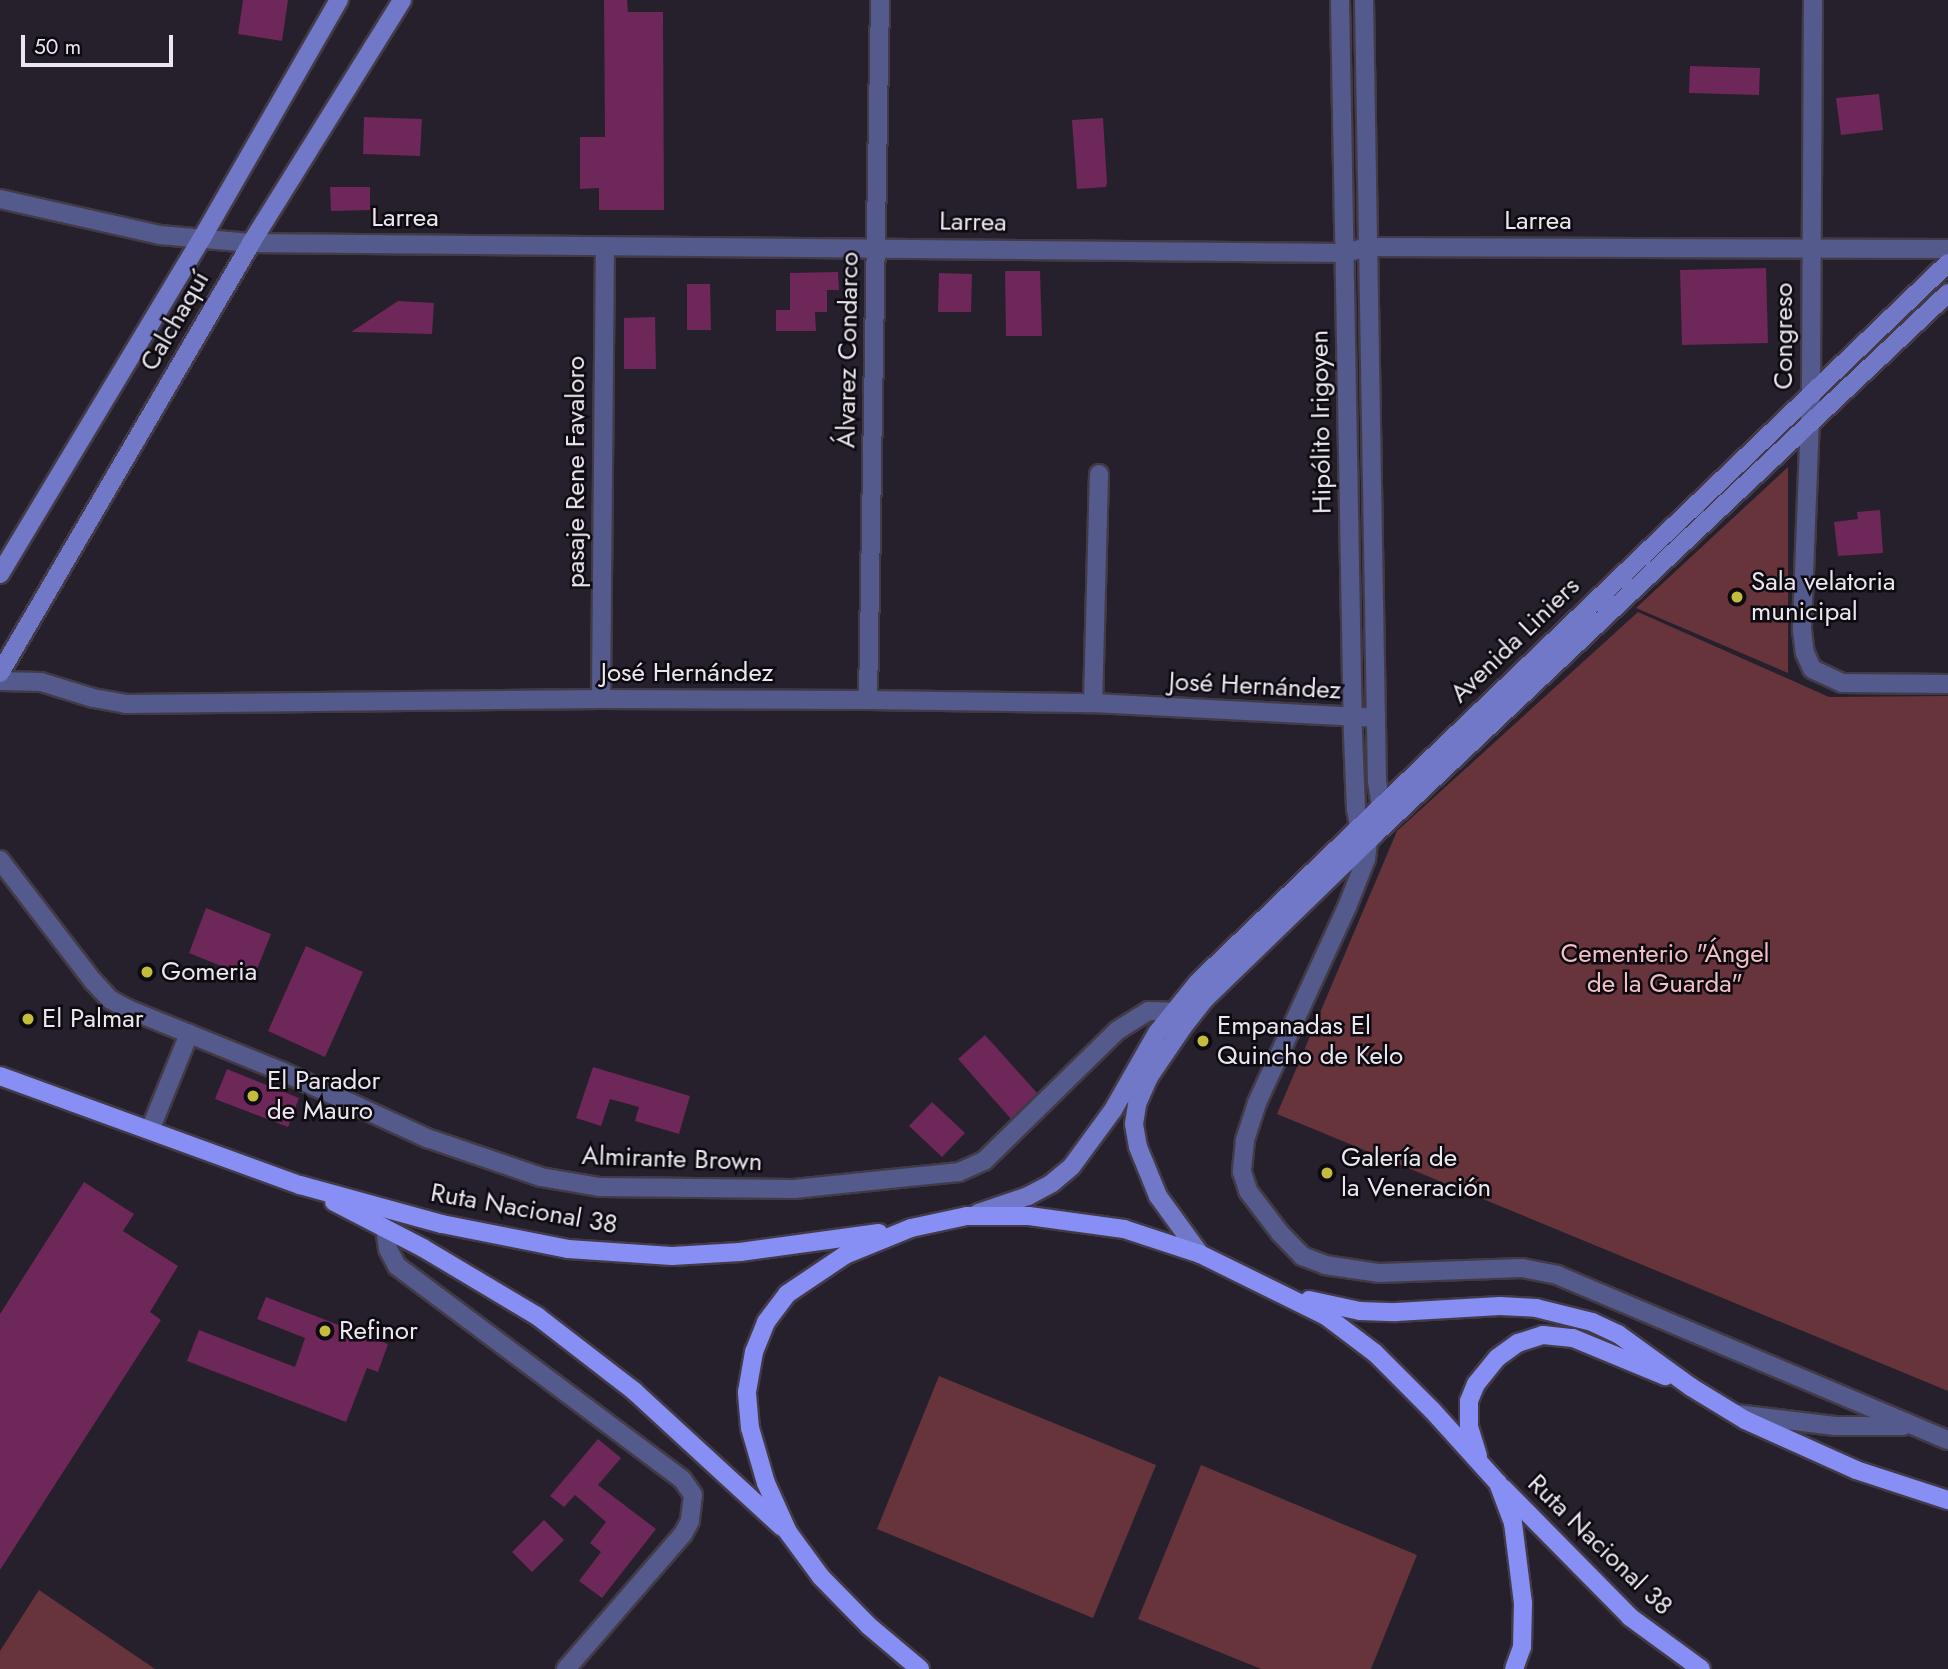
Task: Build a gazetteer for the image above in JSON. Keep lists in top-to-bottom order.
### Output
{
  "streets": {
    "main road": ["Calchaquí", "Avenida Liniers", "Ruta Nacional 38"],
    "street": [
      "Larrea",
      "Congreso",
      "Álvarez Condarco",
      "Hipólito Irigoyen",
      "pasaje Rene Favaloro",
      "José Hernández",
      "Almirante Brown"
    ]
  },
  "crossings": [
    ["Larrea", "Calchaquí"],
    ["Larrea", "Congreso"],
    ["Larrea", "Álvarez Condarco"],
    ["Larrea", "Hipólito Irigoyen"],
    ["Larrea", "pasaje Rene Favaloro"],
    ["Congreso", "Avenida Liniers"],
    ["Álvarez Condarco", "José Hernández"],
    ["Hipólito Irigoyen", "Avenida Liniers"],
    ["Hipólito Irigoyen", "José Hernández"],
    ["pasaje Rene Favaloro", "José Hernández"],
    ["Avenida Liniers", "Almirante Brown"]
  ],
  "parks": ["Cementerio \"Ángel de la Guarda\""],
  "places": [
    "Sala velatoria municipal",
    "Gomeria",
    "El Palmar",
    "Empanadas El Quincho de Kelo",
    "El Parador de Mauro",
    "Galería de la Veneración",
    "Refinor"
  ],
  "scale_bar": "50 m"
}
